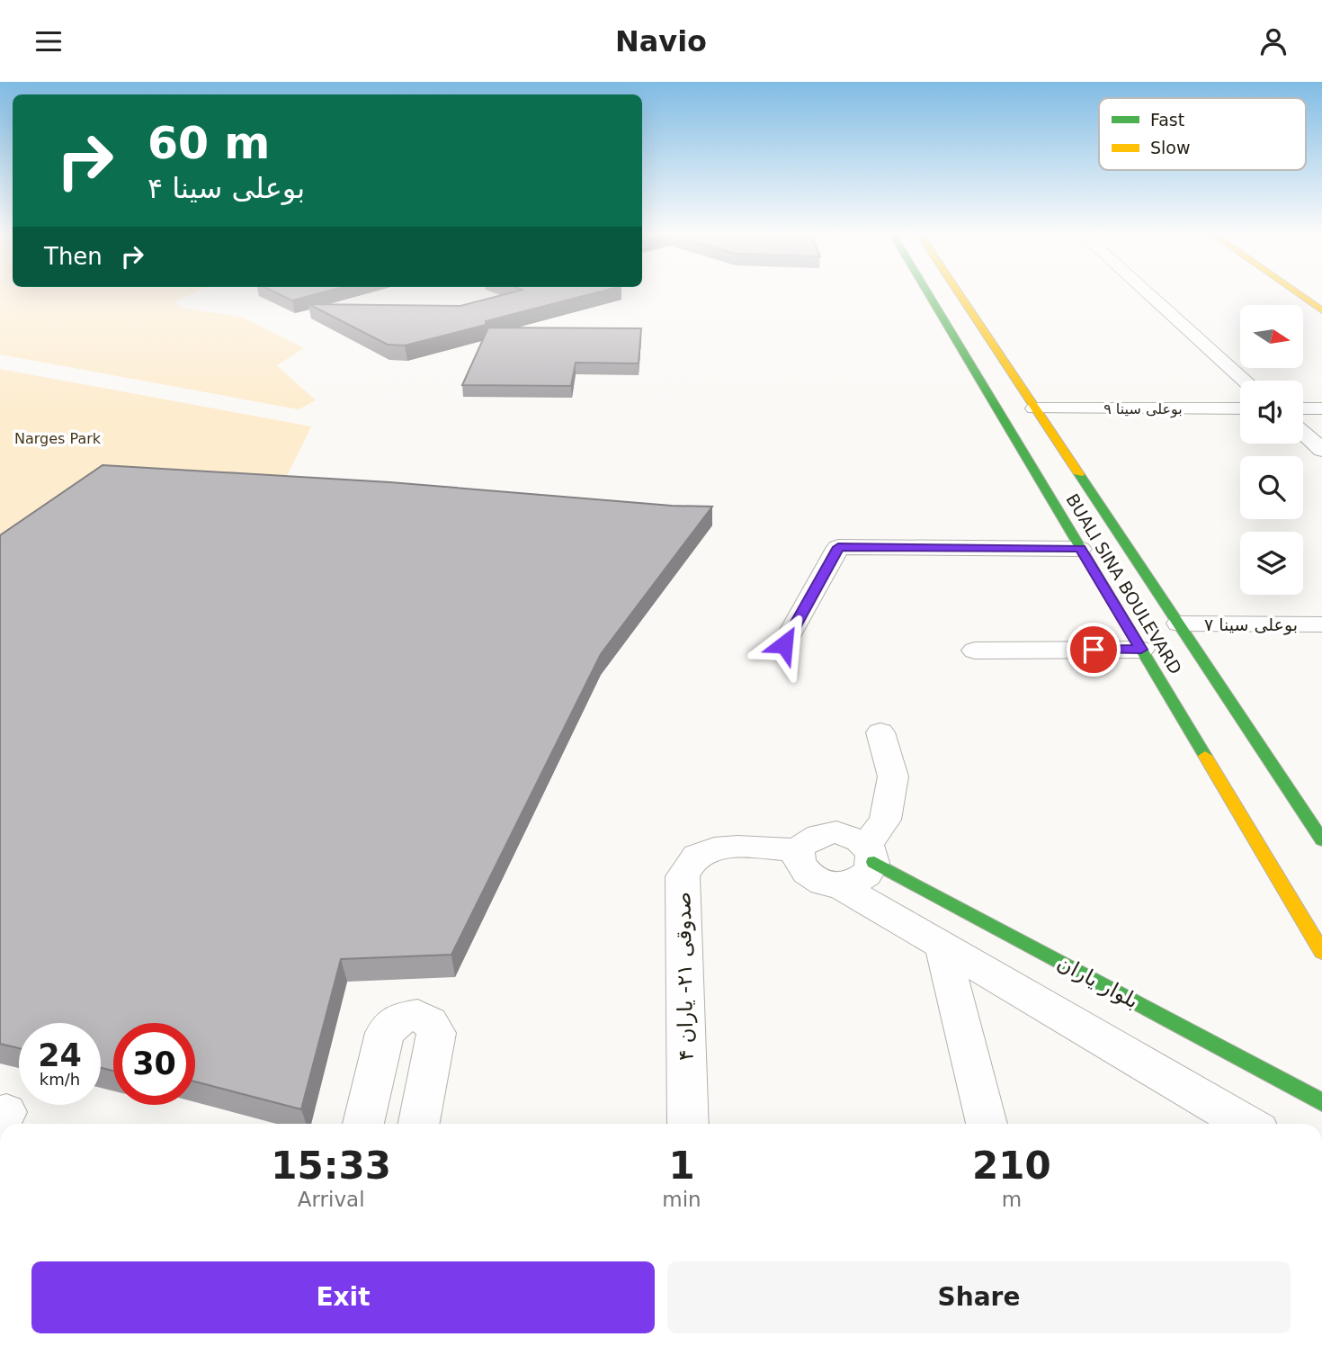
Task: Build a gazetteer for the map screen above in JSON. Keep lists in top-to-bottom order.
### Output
{
  "streets": {
    "main road": ["BUALI SINA BOULEVARD", "بلوار یاران"],
    "street": ["بوعلی سینا ۹", "بوعلی سینا ۷", "صدوقی ۲۱- یاران ۴"]
  },
  "crossings": [
    ["بوعلی سینا ۹", "BUALI SINA BOULEVARD"],
    ["BUALI SINA BOULEVARD", "بوعلی سینا ۷"],
    ["صدوقی ۲۱- یاران ۴", "بلوار یاران"]
  ],
  "parks": ["Narges Park"],
  "legend": ["Fast", "Slow"],
  "north": "right",
  "page": {
    "header": "Navio",
    "turn": ["60 m", "بوعلی سینا ۴"],
    "then": "Then",
    "speed": "24 km/h",
    "limit": "30",
    "eta": [
      "15:33",
      "Arrival",
      "1",
      "min",
      "210",
      "m"
    ],
    "buttons": ["Exit", "Share"]
  }
}
